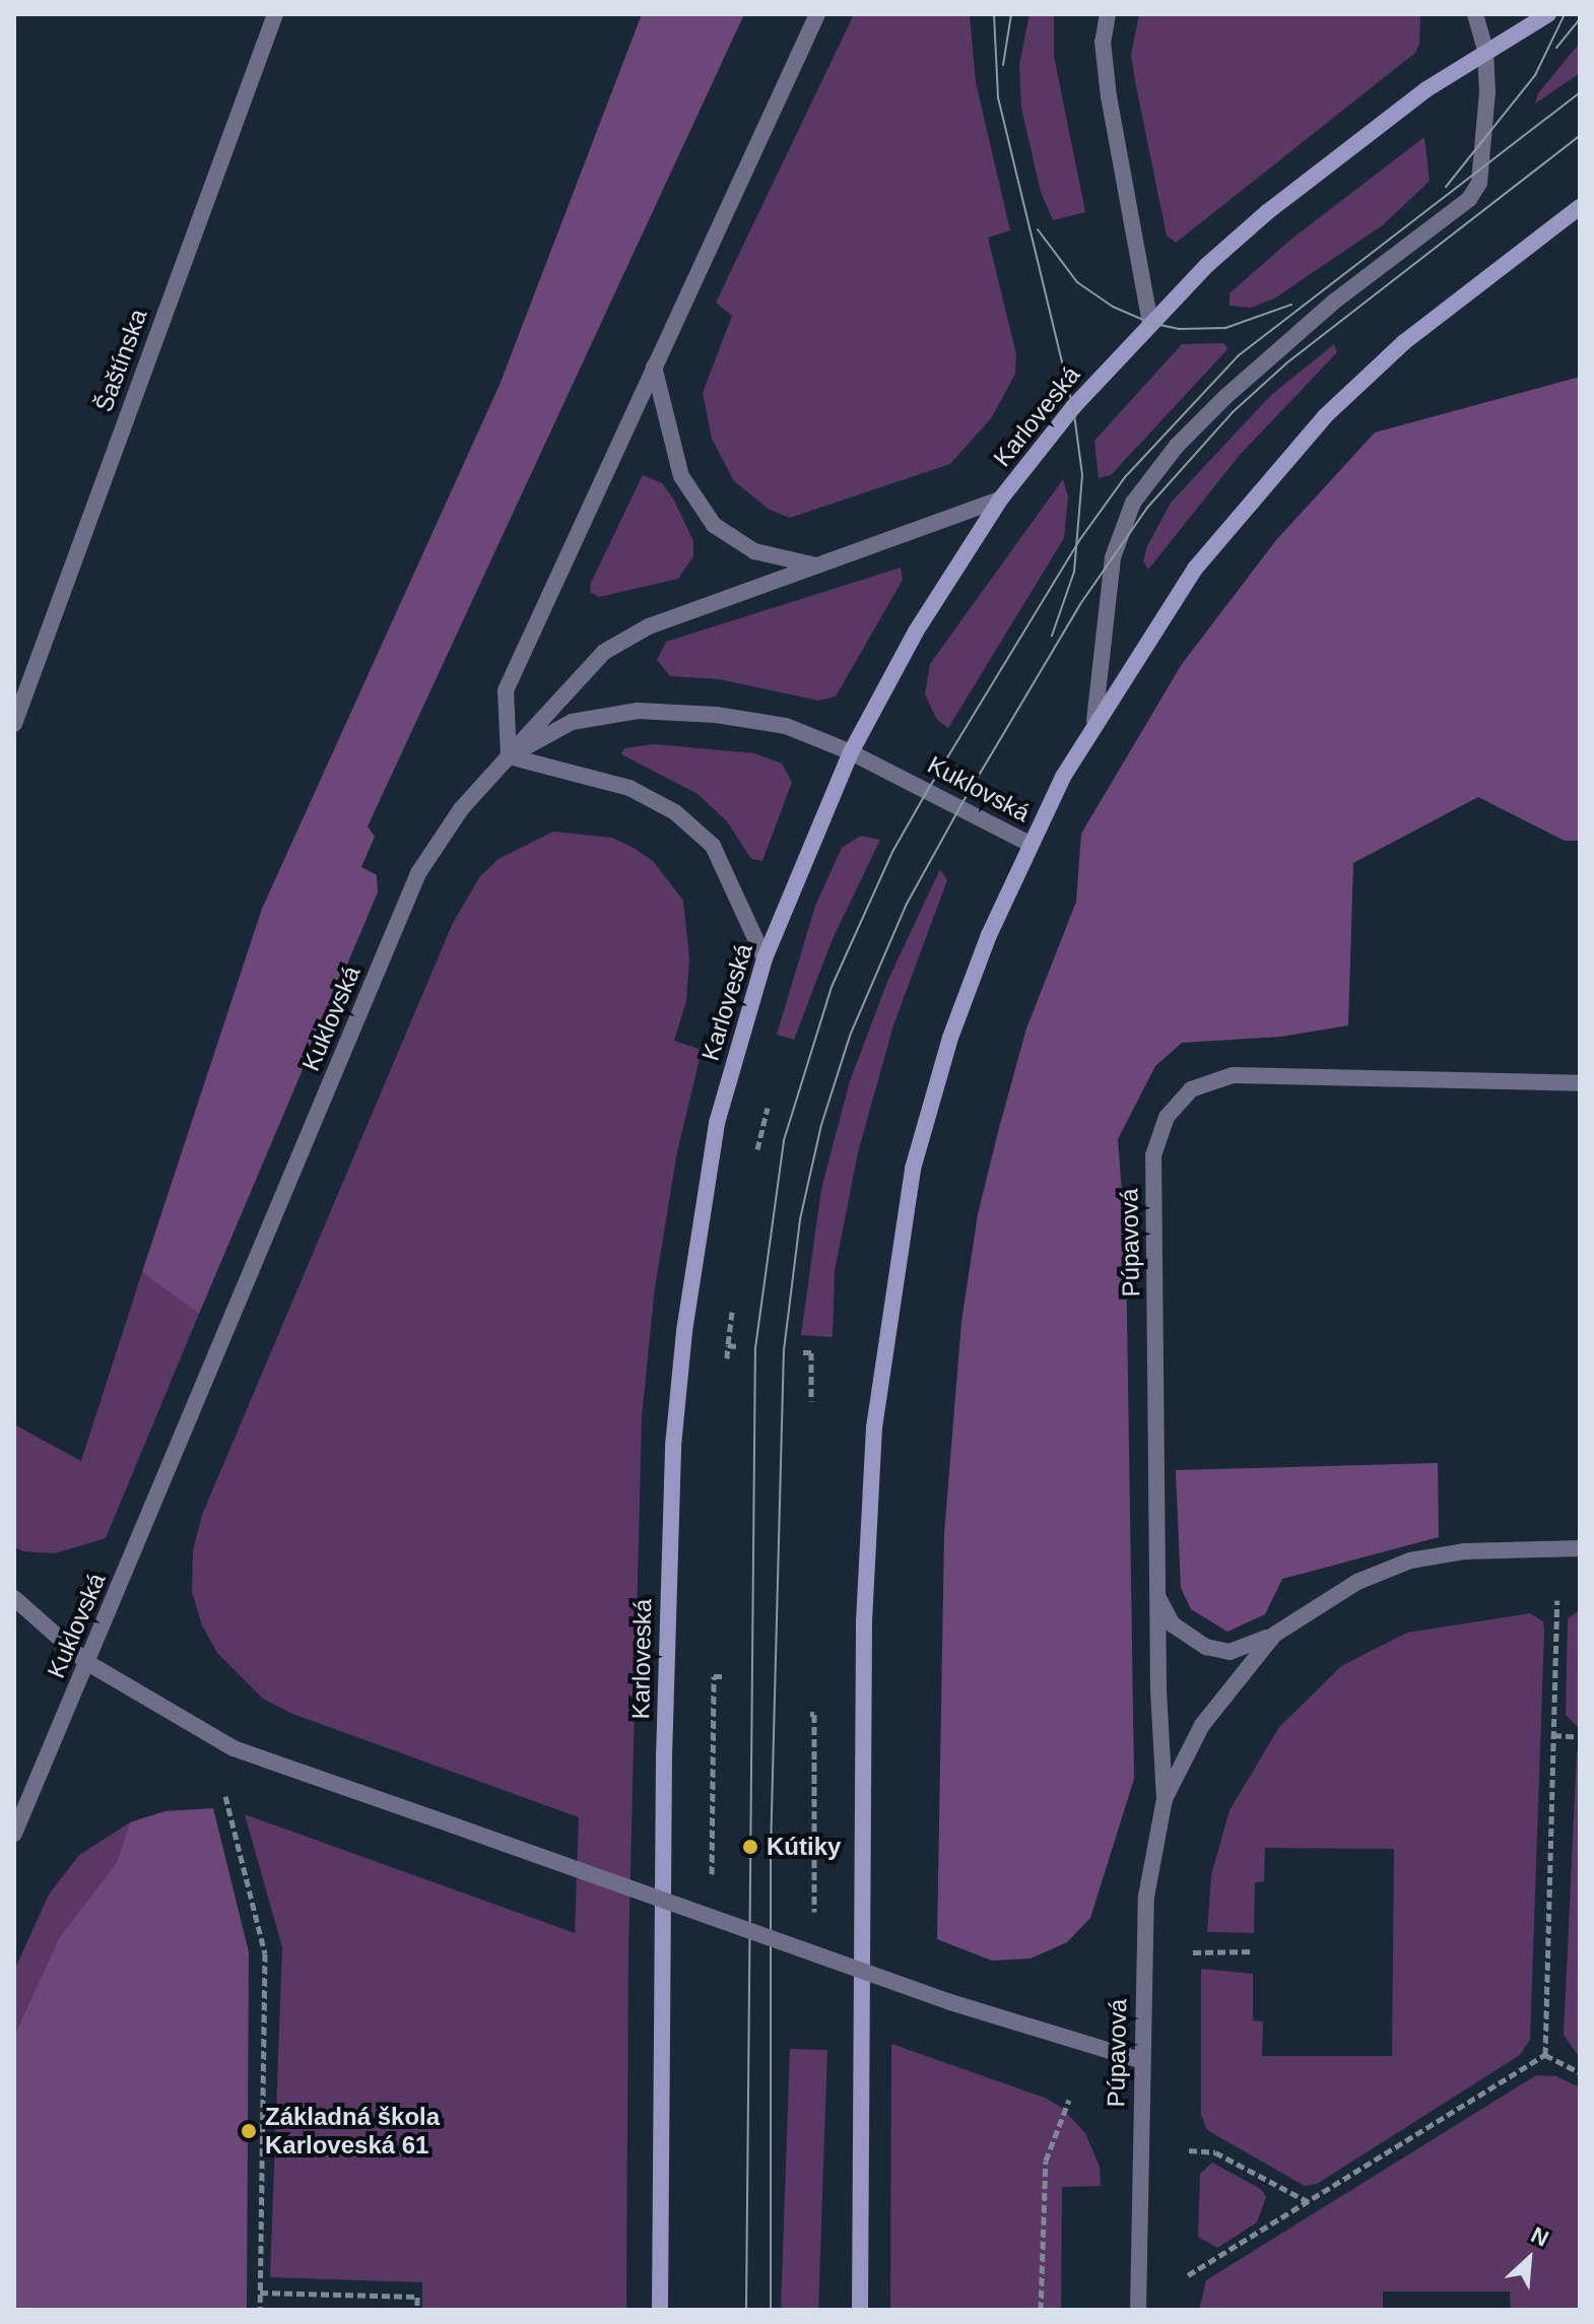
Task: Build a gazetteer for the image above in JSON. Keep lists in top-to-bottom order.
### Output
{
  "streets": {
    "main road": ["Karloveská"],
    "street": ["Šaštínska", "Kuklovská", "Púpavová"]
  },
  "crossings": [
    ["Karloveská", "Kuklovská"]
  ],
  "places": ["Kútiky", "Základná škola Karloveská 61"],
  "north": "top right"
}
